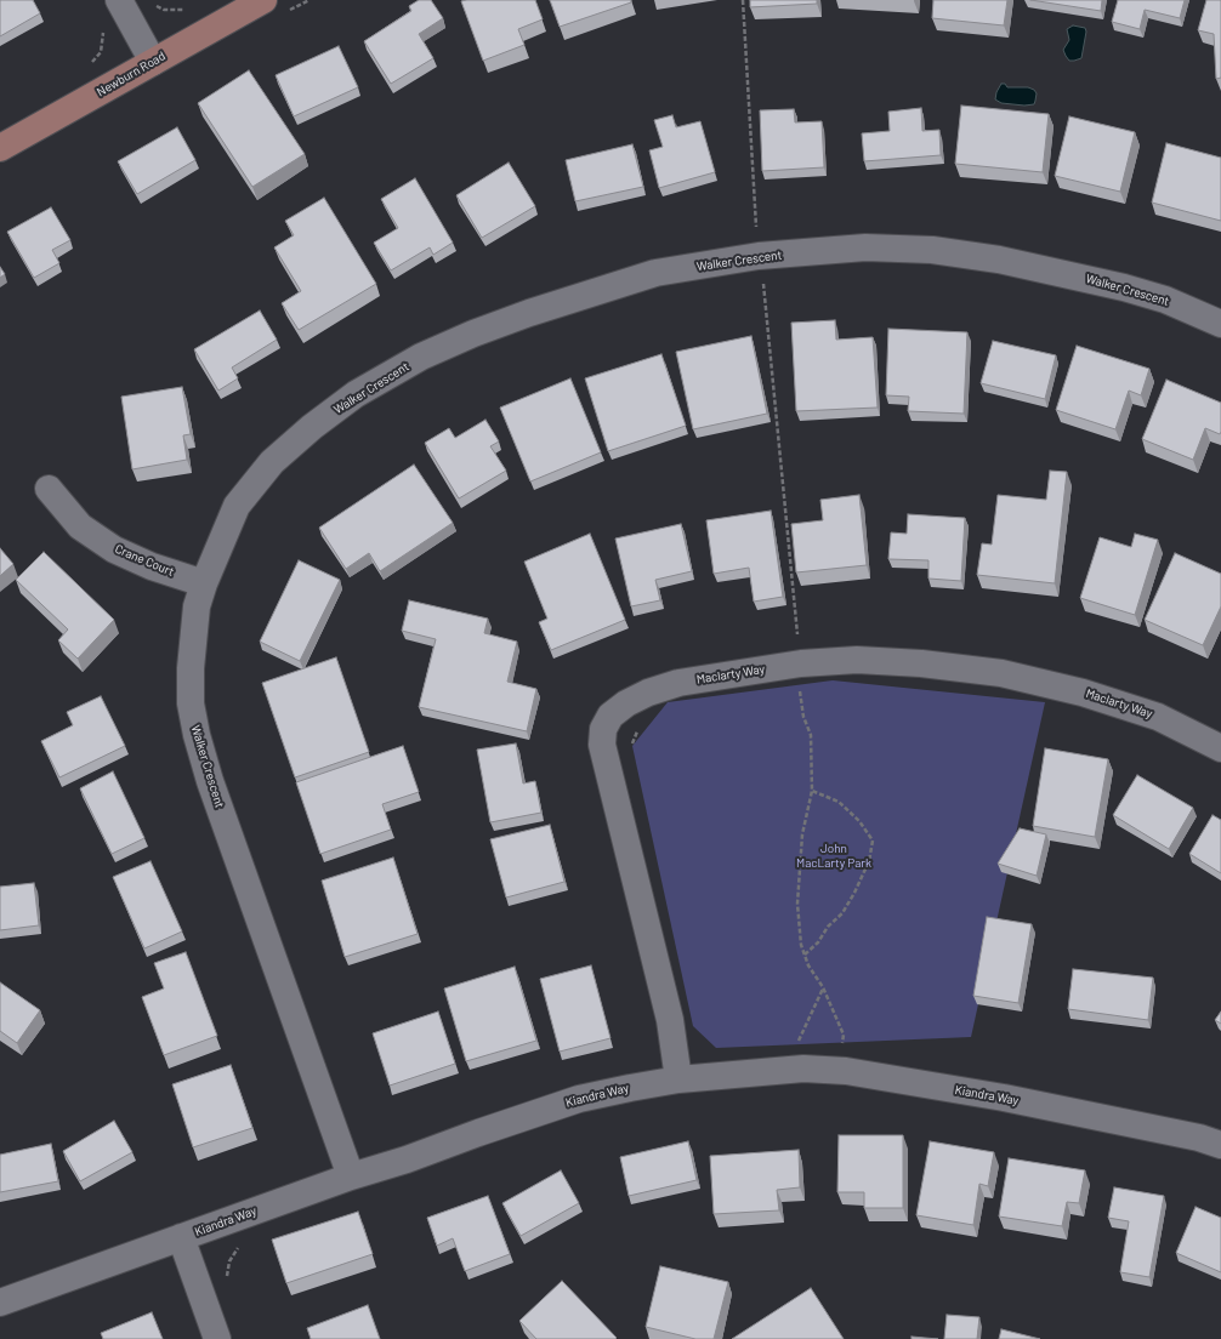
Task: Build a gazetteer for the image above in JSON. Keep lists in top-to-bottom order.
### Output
{
  "streets": {
    "street": [
      "Newburn Road",
      "Walker Crescent",
      "Crane Court",
      "Maclarty Way",
      "Kiandra Way"
    ]
  },
  "crossings": [
    ["Walker Crescent", "Crane Court"],
    ["Walker Crescent", "Kiandra Way"],
    ["Maclarty Way", "Kiandra Way"]
  ],
  "parks": ["John MacLarty Park"]
}
